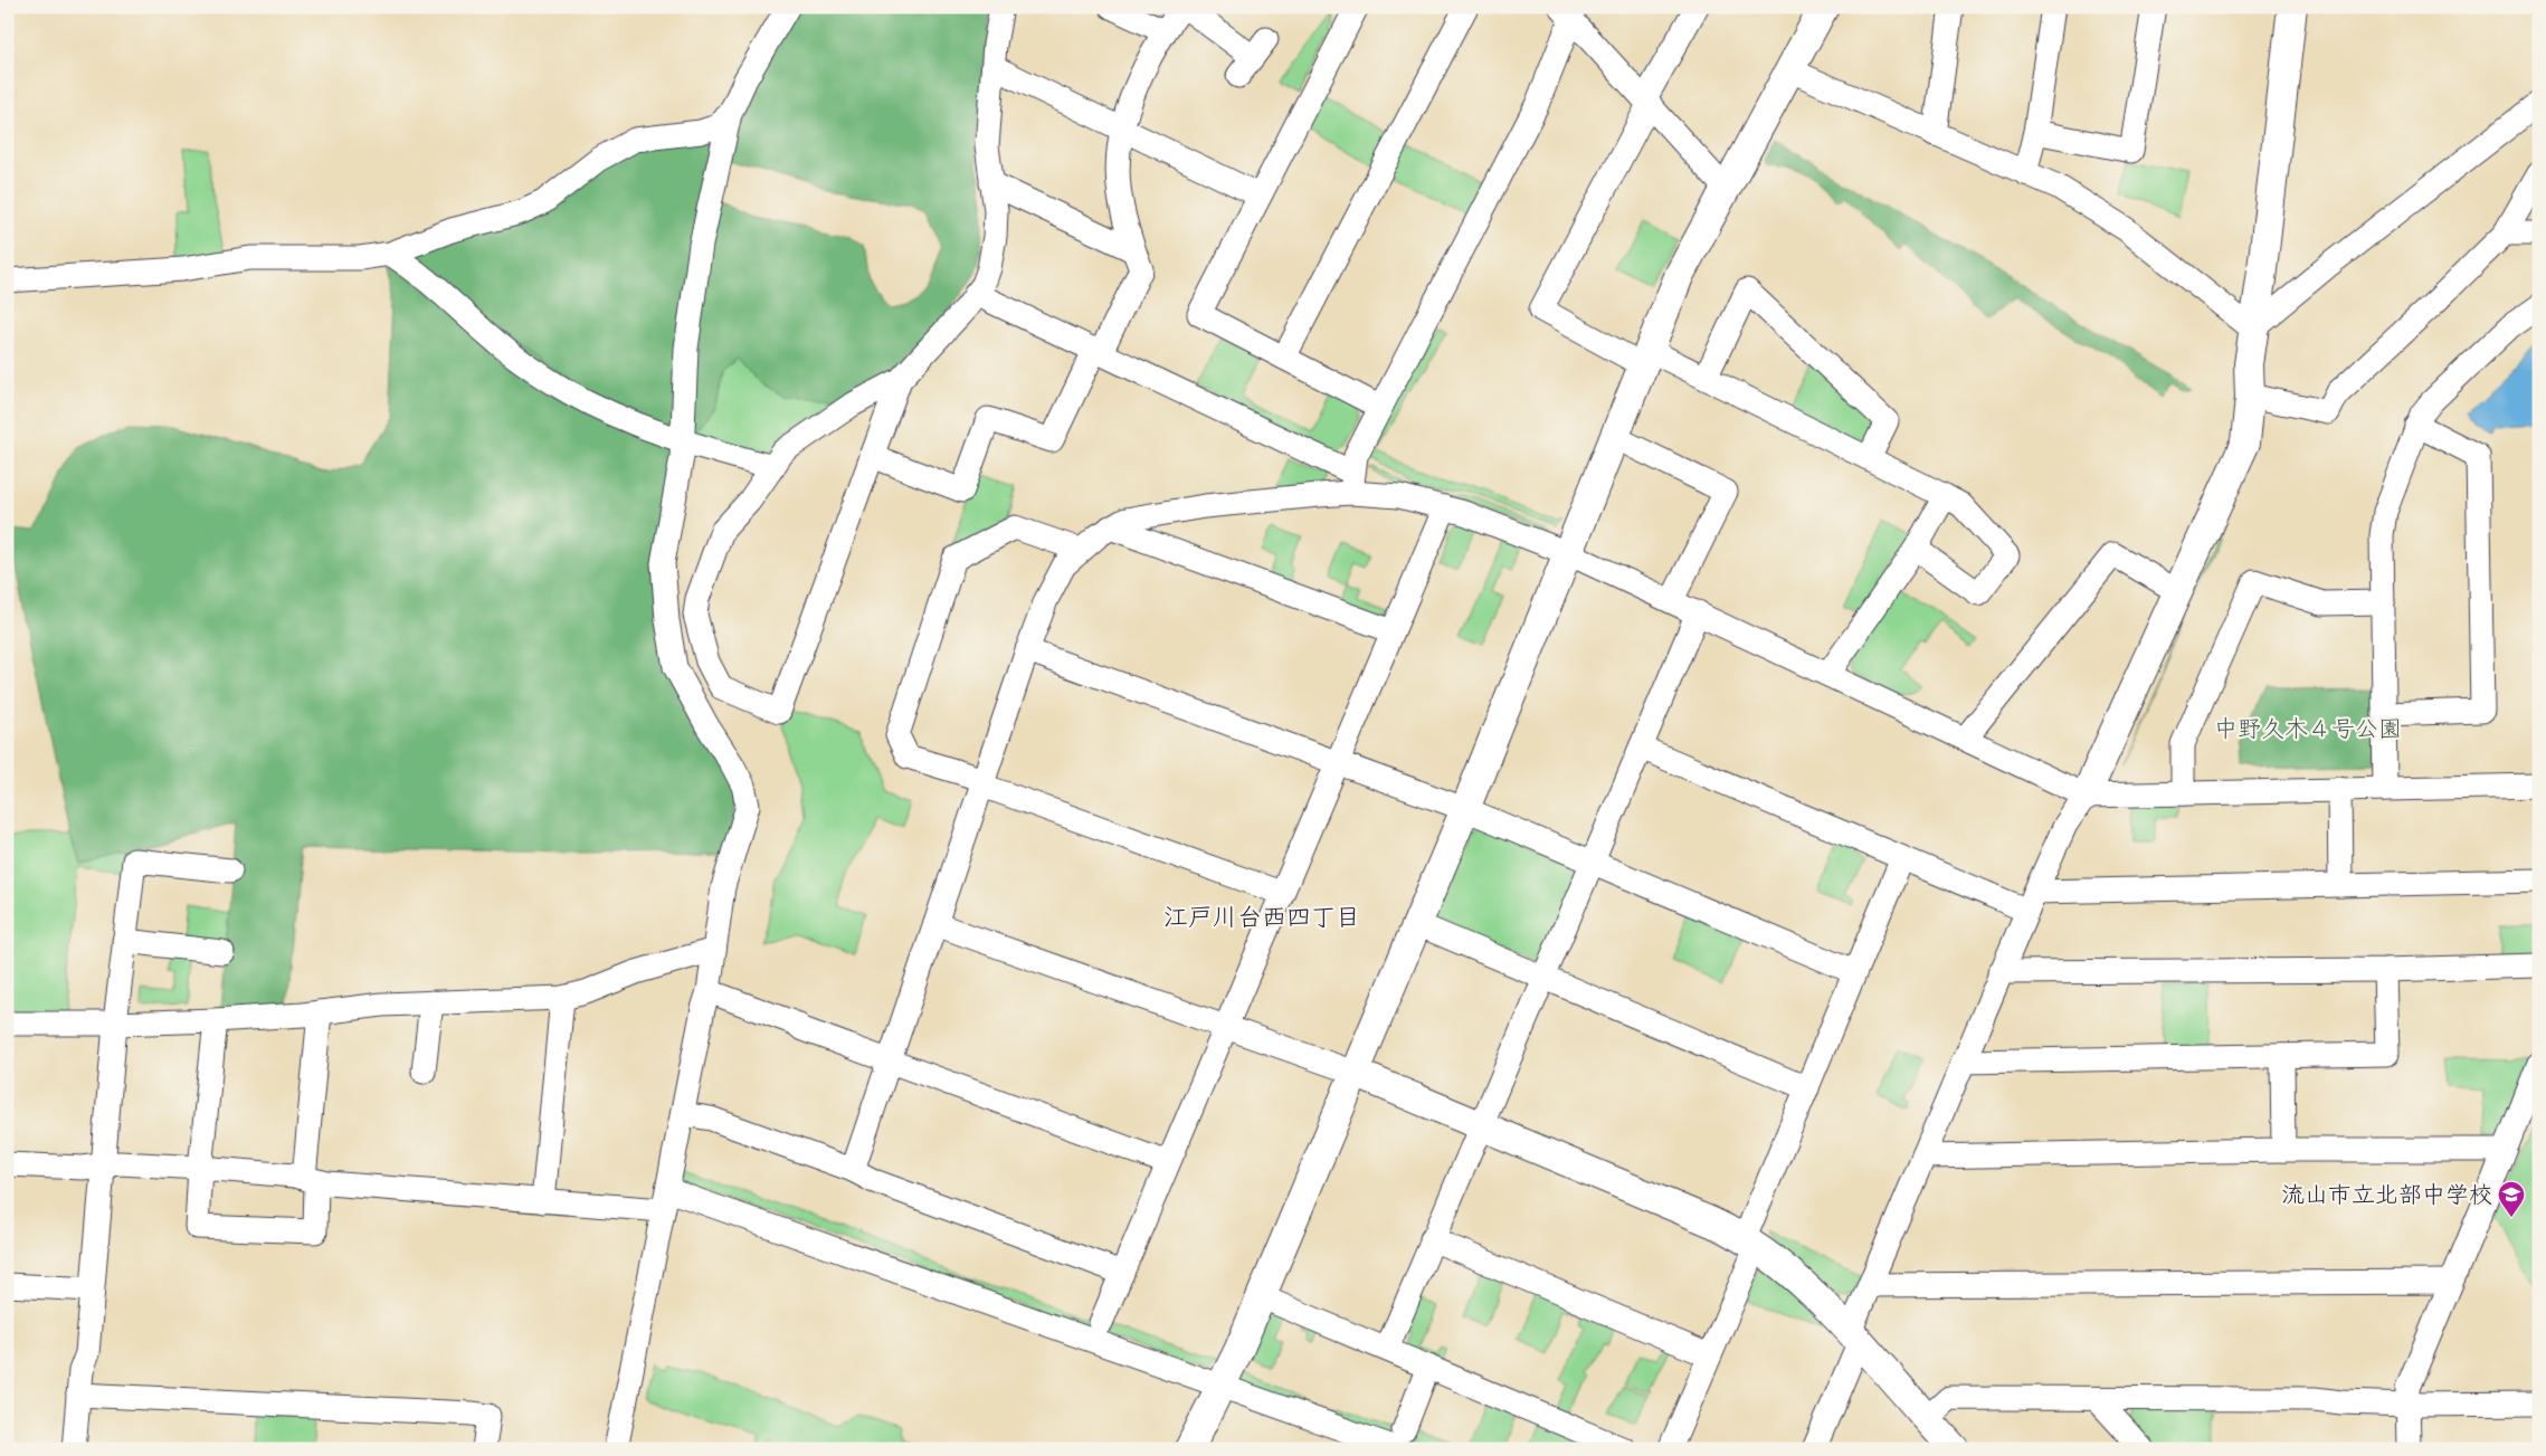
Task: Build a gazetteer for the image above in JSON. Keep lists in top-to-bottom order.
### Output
{
  "districts": ["江戸川台西四丁目"],
  "parks": ["中野久木４号公園"],
  "places": {
    "school or university": ["流山市立北部中学校"]
  }
}
